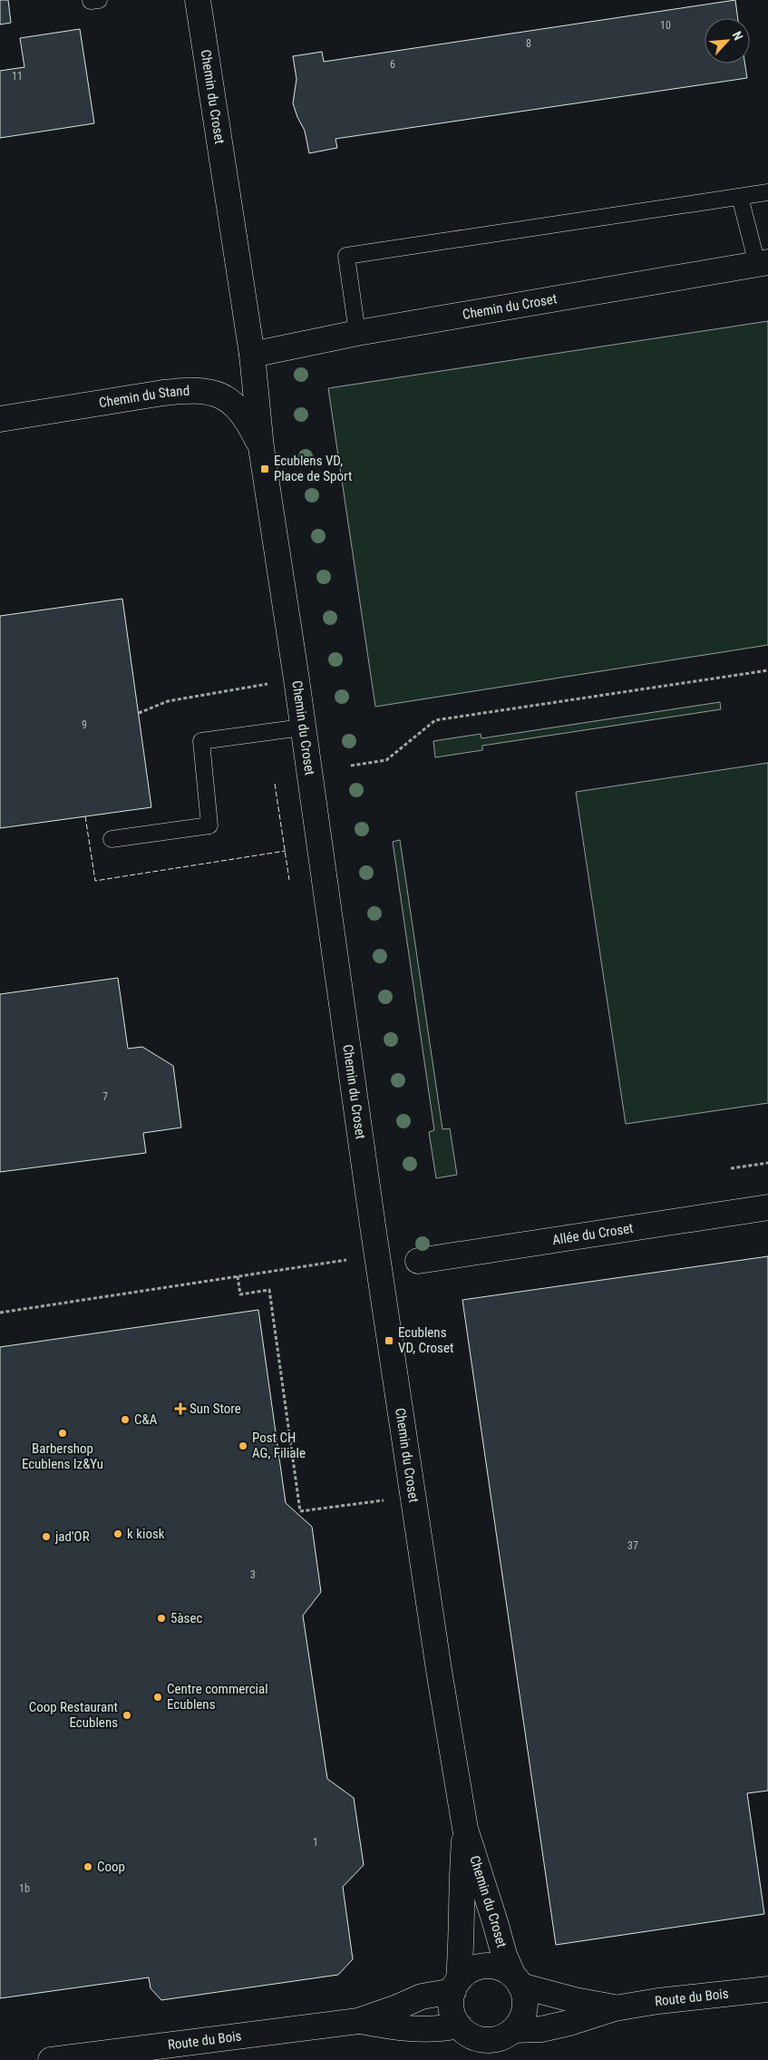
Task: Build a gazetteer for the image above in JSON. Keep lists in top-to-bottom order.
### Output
{
  "streets": {
    "street": [
      "Chemin du Croset",
      "Chemin du Stand",
      "Allée du Croset",
      "Route du Bois"
    ]
  },
  "crossings": [
    ["Chemin du Croset", "Chemin du Stand"],
    ["Chemin du Croset", "Route du Bois"]
  ],
  "places": {
    "transit": ["Ecublens VD, Place de Sport", "Ecublens VD, Croset"],
    "health": ["Sun Store"],
    "other": [
      "C&A",
      "Barbershop Ecublens Iz&Yu",
      "Post CH AG, Filiale",
      "k kiosk",
      "jad'OR",
      "5àsec",
      "Centre commercial Ecublens",
      "Coop Restaurant Ecublens",
      "Coop"
    ]
  },
  "house_numbers": [
    "10",
    "8",
    "6",
    "11",
    "9",
    "7",
    "37",
    "3",
    "1",
    "1b"
  ],
  "north": "top right"
}
